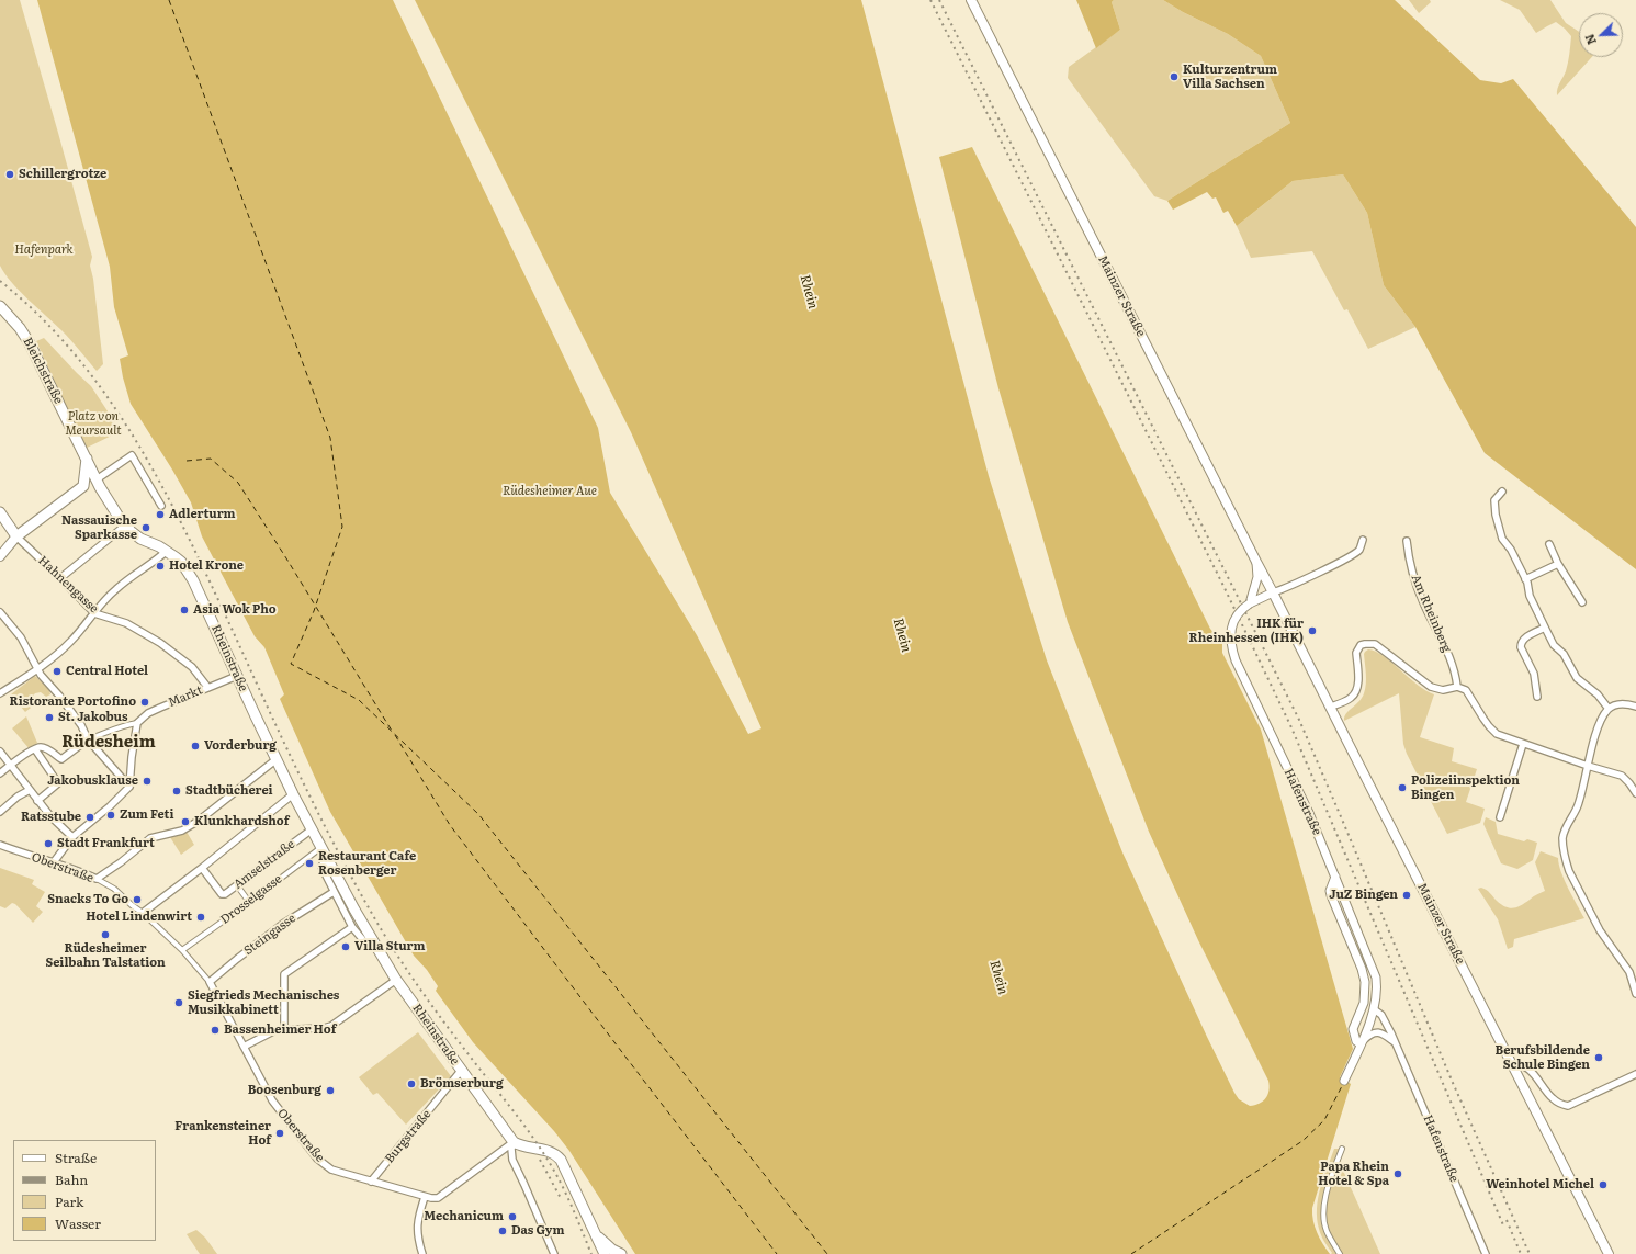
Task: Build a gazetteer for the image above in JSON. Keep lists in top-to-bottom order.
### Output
{
  "streets": {
    "main road": ["Mainzer Straße", "Bleichstraße", "Rheinstraße"],
    "street": [
      "Hahnengasse",
      "Am Rheinberg",
      "Markt",
      "Hafenstraße",
      "Amselstraße",
      "Oberstraße",
      "Drosselgasse",
      "Steingasse",
      "Burgstraße"
    ]
  },
  "crossings": [
    ["Mainzer Straße", "Hafenstraße"],
    ["Bleichstraße", "Rheinstraße"],
    ["Hahnengasse", "Markt"],
    ["Rheinstraße", "Markt"],
    ["Rheinstraße", "Amselstraße"],
    ["Rheinstraße", "Oberstraße"],
    ["Rheinstraße", "Drosselgasse"],
    ["Rheinstraße", "Steingasse"],
    ["Rheinstraße", "Burgstraße"],
    ["Oberstraße", "Drosselgasse"],
    ["Oberstraße", "Steingasse"],
    ["Oberstraße", "Burgstraße"]
  ],
  "districts": ["Rüdesheim"],
  "water": ["Rhein"],
  "parks": ["Hafenpark", "Platz von Meursault", "Rüdesheimer Aue"],
  "places": [
    "Kulturzentrum Villa Sachsen",
    "Schillergrotze",
    "Adlerturm",
    "Nassauische Sparkasse",
    "Hotel Krone",
    "Asia Wok Pho",
    "IHK für Rheinhessen (IHK)",
    "Central Hotel",
    "Ristorante Portofino",
    "St. Jakobus",
    "Vorderburg",
    "Jakobusklause",
    "Polizeiinspektion Bingen",
    "Stadtbücherei",
    "Zum Feti",
    "Ratsstube",
    "Klunkhardshof",
    "Stadt Frankfurt",
    "Restaurant Cafe Rosenberger",
    "JuZ Bingen",
    "Snacks To Go",
    "Hotel Lindenwirt",
    "Rüdesheimer Seilbahn Talstation",
    "Villa Sturm",
    "Siegfrieds Mechanisches Musikkabinett",
    "Bassenheimer Hof",
    "Berufsbildende Schule Bingen",
    "Brömserburg",
    "Boosenburg",
    "Frankensteiner Hof",
    "Papa Rhein Hotel & Spa",
    "Weinhotel Michel",
    "Mechanicum",
    "Das Gym"
  ],
  "legend": [
    "Straße",
    "Bahn",
    "Park",
    "Wasser"
  ],
  "north": "bottom left"
}
